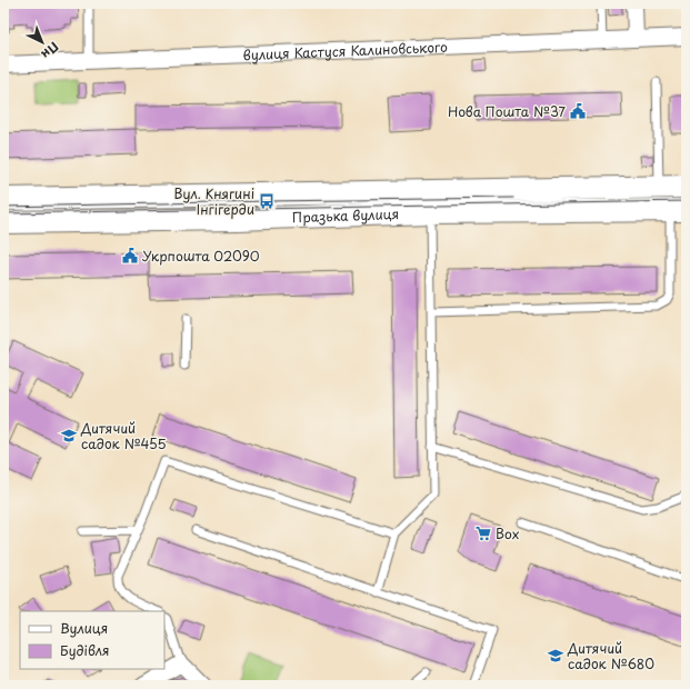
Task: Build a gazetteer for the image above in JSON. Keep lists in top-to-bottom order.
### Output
{
  "streets": {
    "street": ["вулиця Кастуся Калиновського", "Празька вулиця"]
  },
  "places": {
    "public building": ["Нова Пошта №37", "Укрпошта 02090"],
    "bus stop": ["Вул. Княгині Інгігерди"],
    "school or university": ["Дитячий садок №455", "Дитячий садок №680"],
    "supermarket": ["Box"]
  },
  "legend": ["Вулиця", "Будівля"],
  "north": "bottom right"
}
